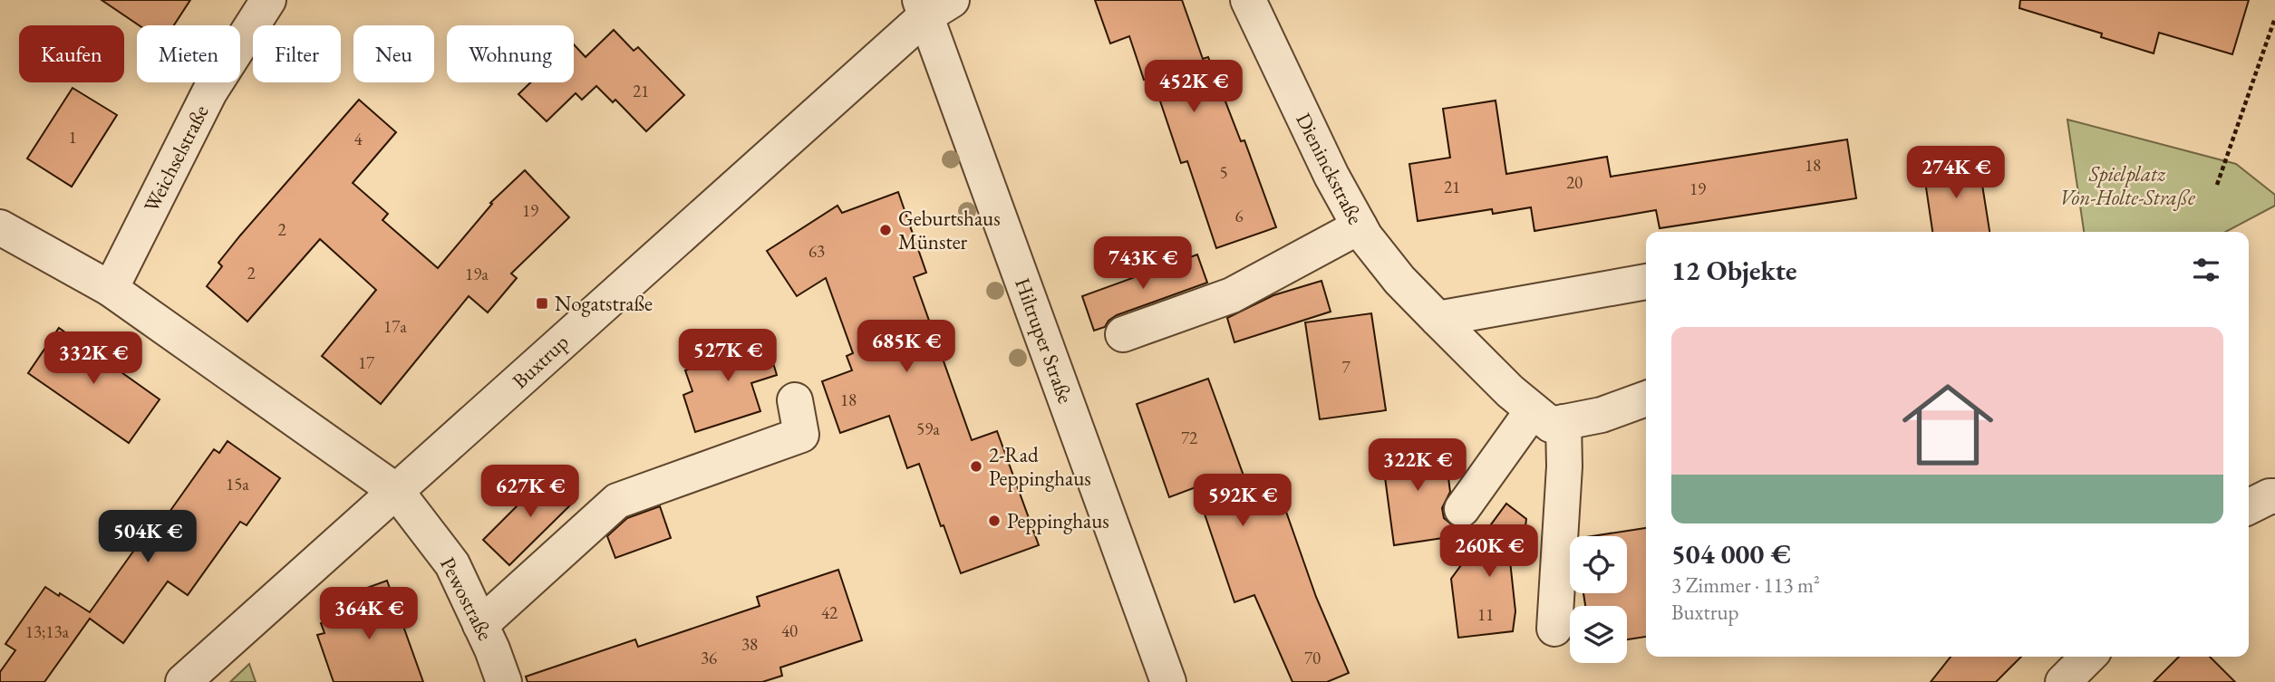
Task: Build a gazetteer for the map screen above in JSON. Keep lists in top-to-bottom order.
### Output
{
  "streets": {
    "street": [
      "Weichselstraße",
      "Dieninckstraße",
      "Hiltruper Straße",
      "Buxtrup",
      "Pewostraße"
    ]
  },
  "crossings": [
    ["Hiltruper Straße", "Buxtrup"],
    ["Buxtrup", "Pewostraße"]
  ],
  "parks": ["Spielplatz Von-Holte-Straße"],
  "places": {
    "other": ["Geburtshaus Münster", "2-Rad Peppinghaus", "Peppinghaus"],
    "transit": ["Nogatstraße"]
  },
  "house_numbers": [
    "21",
    "1",
    "4",
    "18",
    "5",
    "20",
    "21",
    "19",
    "19",
    "6",
    "2",
    "63",
    "2",
    "19a",
    "17a",
    "17",
    "7",
    "18",
    "59a",
    "72",
    "15a",
    "42",
    "11",
    "40",
    "13;13a",
    "38",
    "36",
    "70"
  ],
  "page": {
    "chip": [
      "Kaufen",
      "Mieten",
      "Filter",
      "Neu",
      "Wohnung"
    ],
    "price": [
      "452K €",
      "274K €",
      "743K €",
      "685K €",
      "527K €",
      "332K €",
      "322K €",
      "627K €",
      "592K €",
      "504K €",
      "260K €",
      "364K €"
    ],
    "heading": "12 Objekte",
    "list": [
      {
        "name": "504 000 €",
        "note": "3 Zimmer · 113 m² · Buxtrup"
      }
    ]
  }
}
